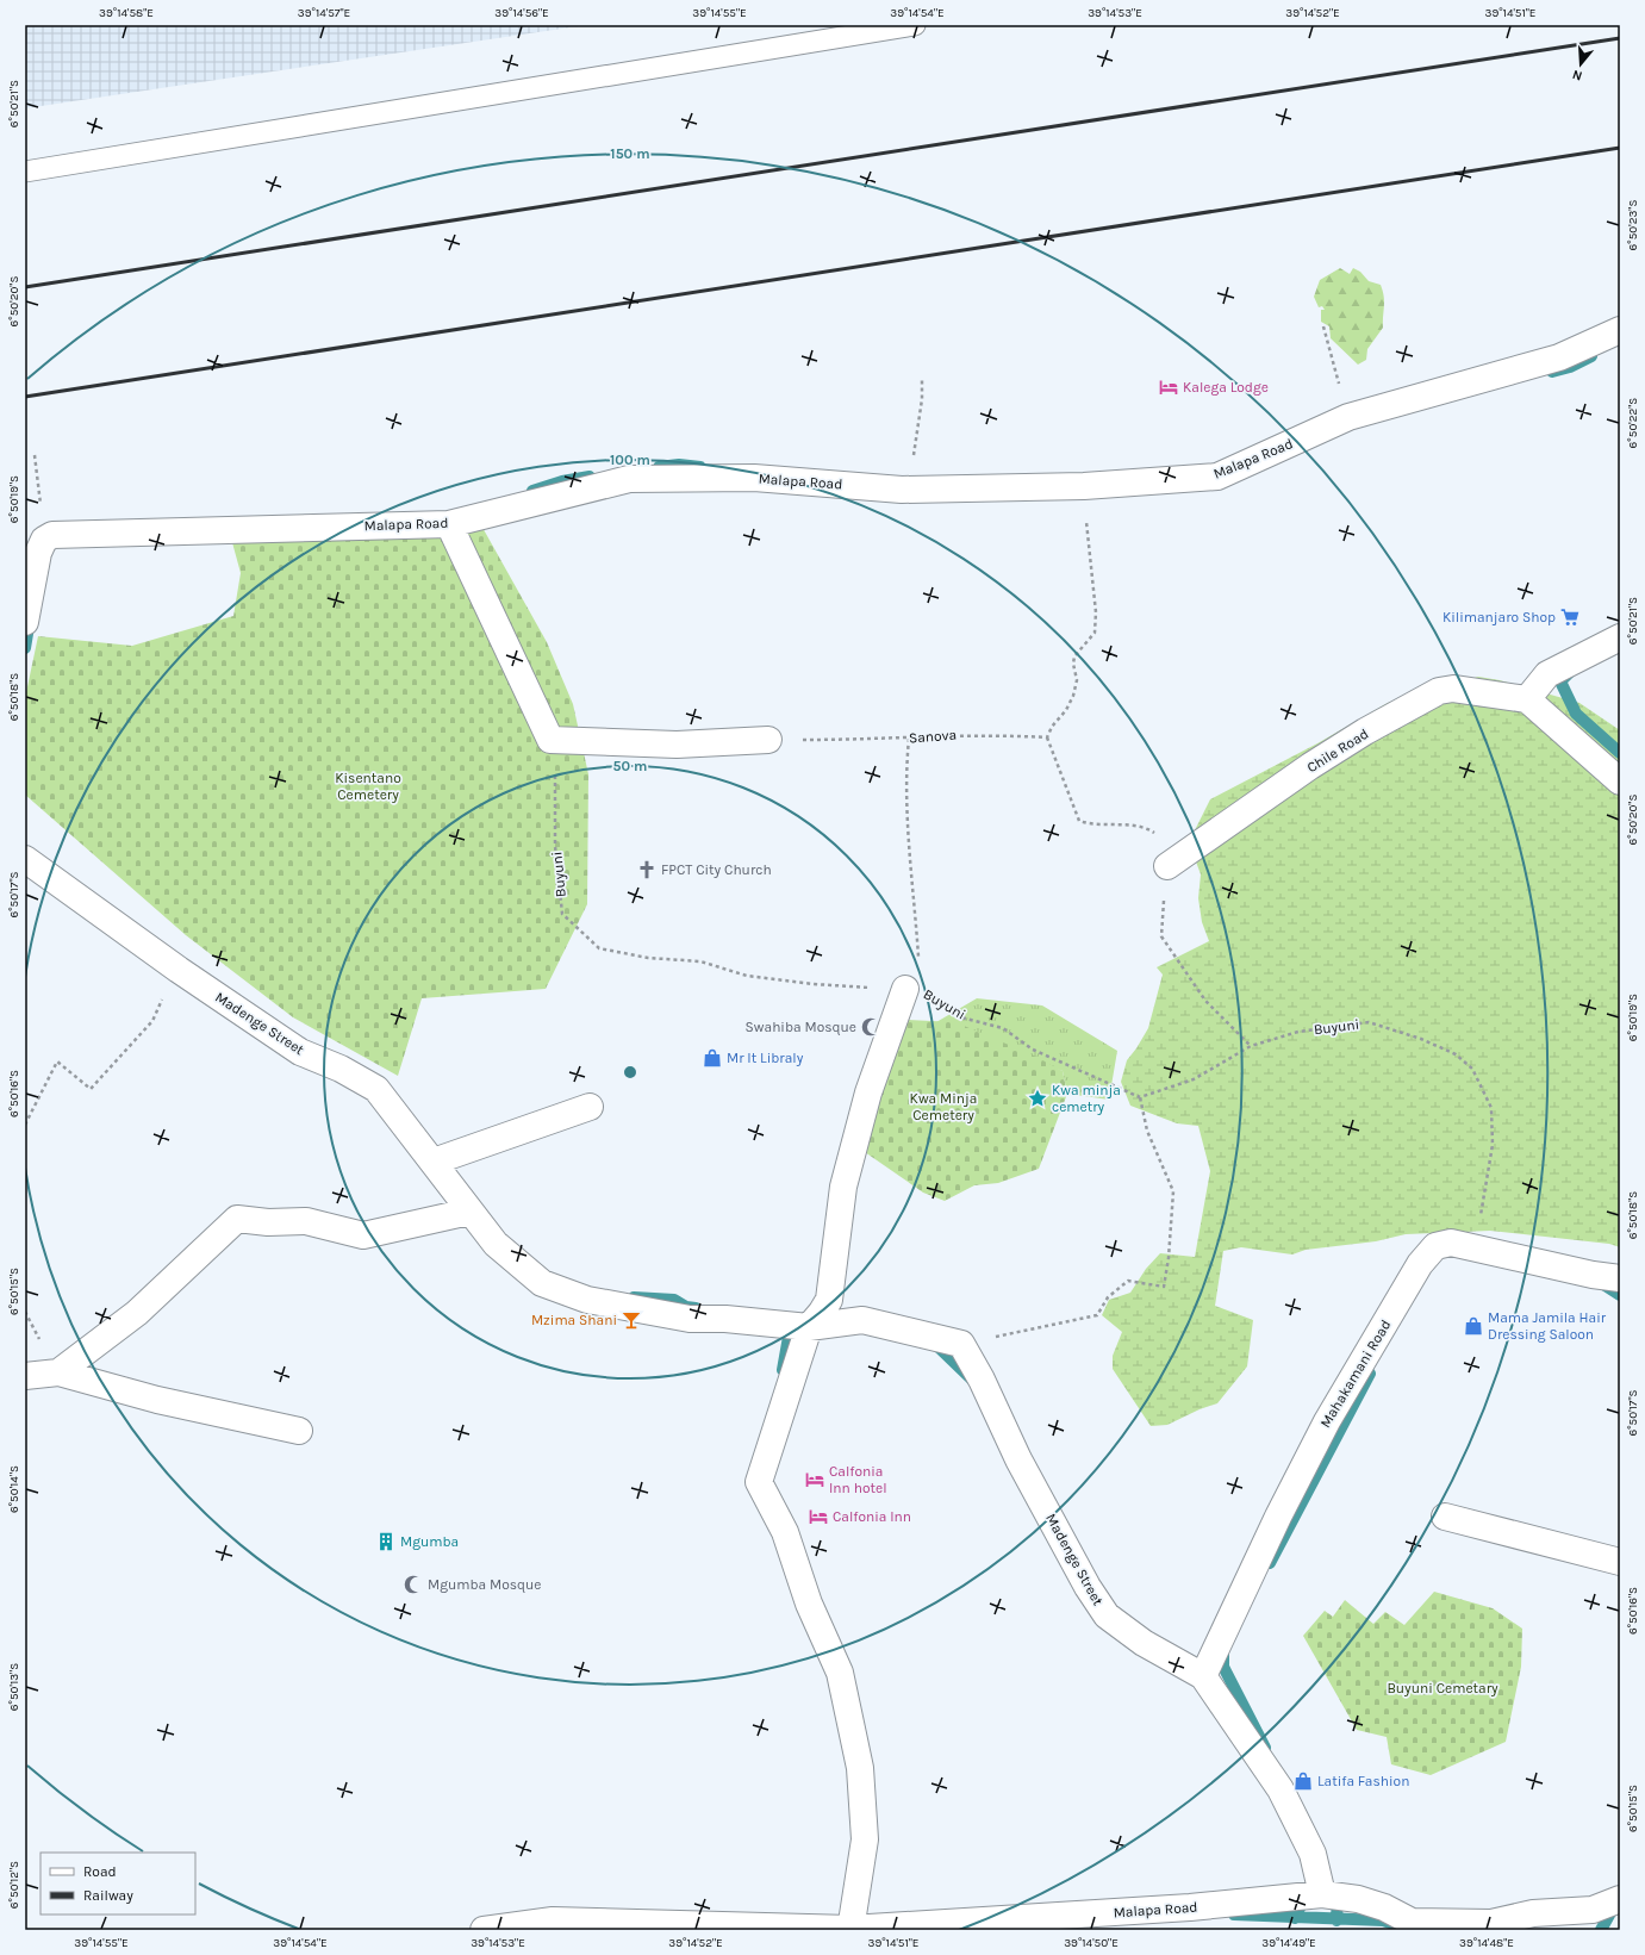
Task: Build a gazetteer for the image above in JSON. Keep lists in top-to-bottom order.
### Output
{
  "streets": {
    "street": [
      "Malapa Road",
      "Chile Road",
      "Madenge Street",
      "Mahakamani Road"
    ],
    "path": ["Sanova", "Buyuni"]
  },
  "crossings": [
    ["Malapa Road", "Madenge Street"],
    ["Buyuni", "Mahakamani Road"],
    ["Madenge Street", "Mahakamani Road"]
  ],
  "parks": ["Kisentano Cemetery", "Kwa Minja Cemetery", "Buyuni Cemetary"],
  "places": {
    "hotel": ["Kalega Lodge", "Calfonia Inn hotel", "Calfonia Inn"],
    "supermarket": ["Kilimanjaro Shop"],
    "church": ["FPCT City Church"],
    "mosque": ["Swahiba Mosque", "Mgumba Mosque"],
    "shop": ["Mr It Libraly", "Mama Jamila Hair Dressing Saloon", "Latifa Fashion"],
    "place": ["Kwa minja cemetry"],
    "bar": ["Mzima Shani"],
    "building": ["Mgumba"]
  },
  "legend": ["Road", "Railway"],
  "north": "bottom",
  "coordinates": [
    "39°14'58\"E",
    "39°14'57\"E",
    "39°14'56\"E",
    "39°14'55\"E",
    "39°14'54\"E",
    "39°14'53\"E",
    "39°14'52\"E",
    "39°14'51\"E",
    "6°50'21\"S",
    "6°50'23\"S",
    "6°50'20\"S",
    "6°50'22\"S",
    "6°50'19\"S",
    "6°50'18\"S",
    "6°50'17\"S",
    "6°50'16\"S",
    "6°50'15\"S",
    "6°50'14\"S",
    "6°50'13\"S",
    "6°50'12\"S",
    "39°14'50\"E",
    "39°14'49\"E",
    "39°14'48\"E"
  ],
  "rings": ["150 m", "100 m", "50 m"]
}
